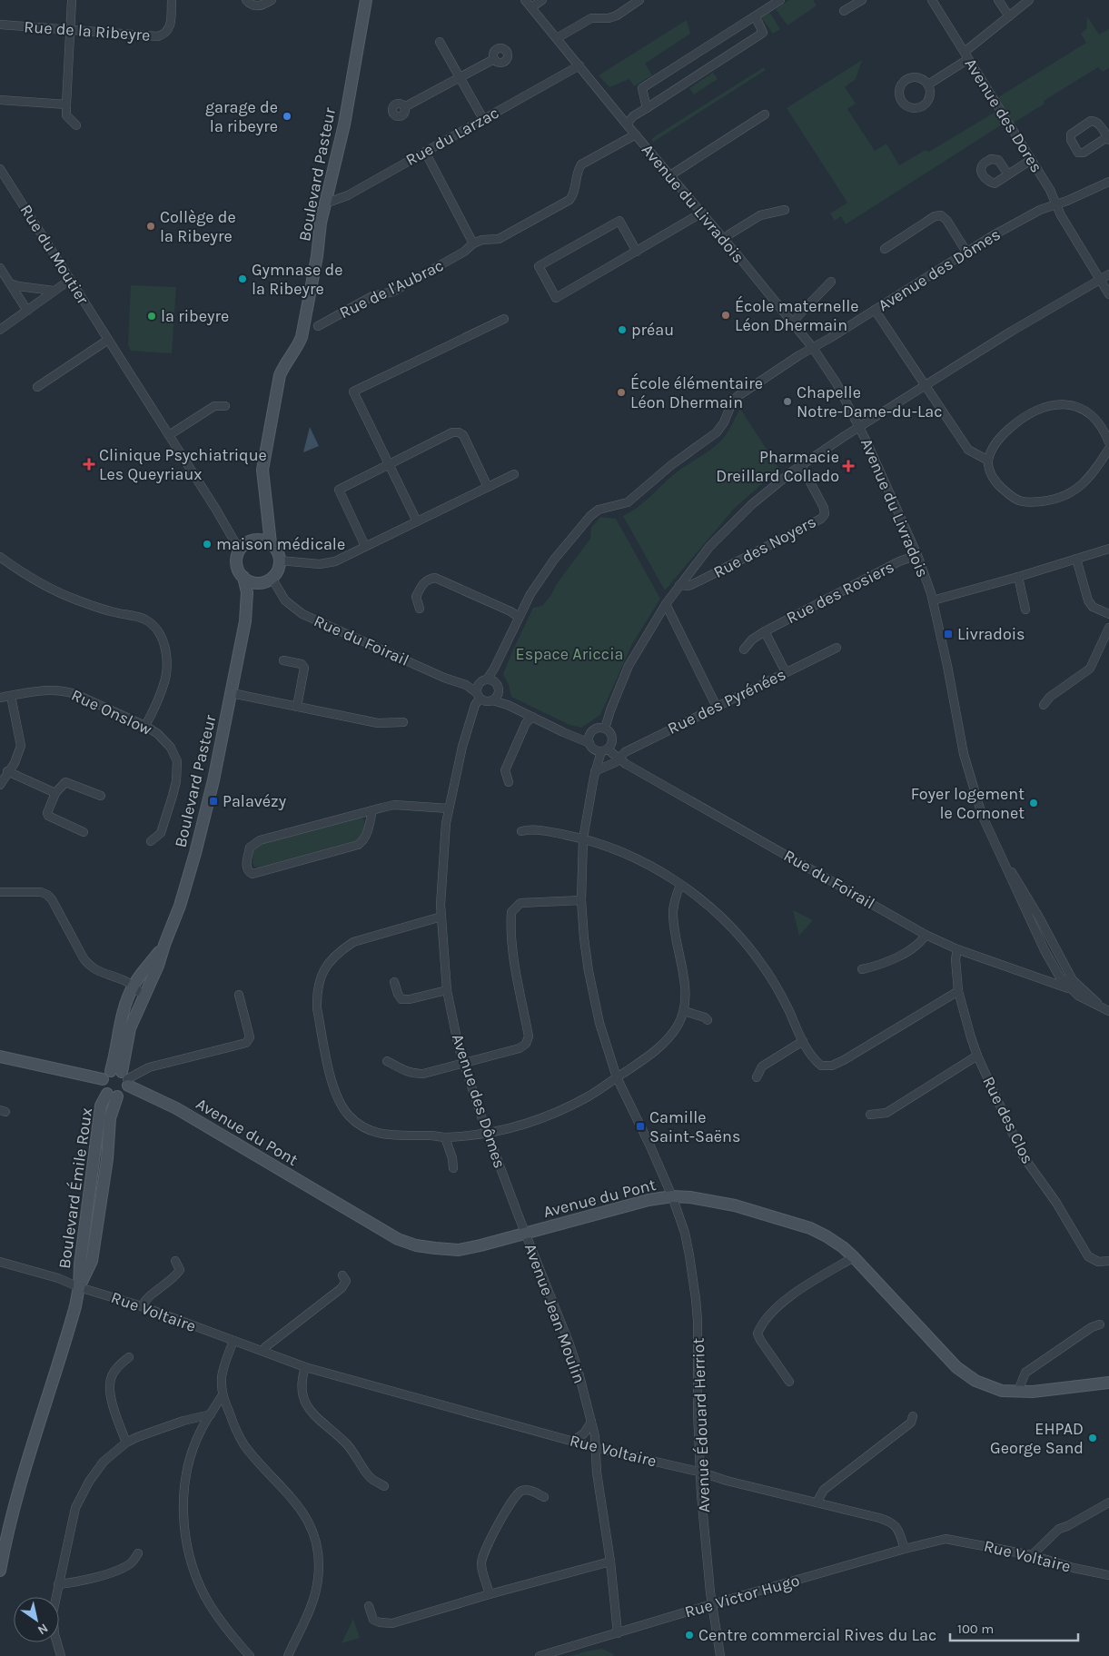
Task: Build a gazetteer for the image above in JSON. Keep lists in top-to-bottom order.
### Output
{
  "streets": {
    "main road": ["Boulevard Pasteur", "Avenue du Pont", "Boulevard Émile Roux"],
    "street": [
      "Rue de la Ribeyre",
      "Avenue des Dores",
      "Rue du Larzac",
      "Avenue du Livradois",
      "Rue du Moutier",
      "Avenue des Dômes",
      "Rue de l'Aubrac",
      "Rue des Noyers",
      "Rue des Rosiers",
      "Rue du Foirail",
      "Rue des Pyrénées",
      "Rue Onslow",
      "Rue des Clos",
      "Rue Voltaire",
      "Avenue Jean Moulin",
      "Avenue Édouard Herriot",
      "Rue Victor Hugo"
    ]
  },
  "crossings": [
    ["Avenue des Dores", "Avenue des Dômes"],
    ["Rue du Larzac", "Boulevard Pasteur"],
    ["Rue du Larzac", "Avenue du Livradois"],
    ["Boulevard Pasteur", "Rue du Moutier"],
    ["Boulevard Pasteur", "Rue du Foirail"],
    ["Boulevard Pasteur", "Avenue du Pont"],
    ["Avenue du Livradois", "Avenue des Dômes"],
    ["Avenue du Livradois", "Rue de l'Aubrac"],
    ["Avenue du Livradois", "Rue des Rosiers"],
    ["Avenue du Livradois", "Rue du Foirail"],
    ["Rue du Moutier", "Rue du Foirail"],
    ["Avenue des Dômes", "Rue du Foirail"],
    ["Avenue des Dômes", "Avenue du Pont"],
    ["Avenue des Dômes", "Avenue Jean Moulin"],
    ["Rue du Foirail", "Rue des Pyrénées"],
    ["Rue du Foirail", "Rue des Clos"],
    ["Rue du Foirail", "Avenue Édouard Herriot"],
    ["Rue des Pyrénées", "Avenue Édouard Herriot"],
    ["Avenue du Pont", "Avenue Jean Moulin"],
    ["Avenue du Pont", "Avenue Édouard Herriot"],
    ["Boulevard Émile Roux", "Rue Voltaire"],
    ["Rue Voltaire", "Avenue Jean Moulin"],
    ["Rue Voltaire", "Avenue Édouard Herriot"],
    ["Rue Voltaire", "Rue Victor Hugo"],
    ["Avenue Jean Moulin", "Rue Victor Hugo"],
    ["Avenue Édouard Herriot", "Rue Victor Hugo"]
  ],
  "parks": ["Espace Ariccia"],
  "places": {
    "other": [
      "garage de la ribeyre",
      "Collège de la Ribeyre",
      "Gymnase de la Ribeyre",
      "École maternelle Léon Dhermain",
      "la ribeyre",
      "préau",
      "École élémentaire Léon Dhermain",
      "Chapelle Notre-Dame-du-Lac",
      "maison médicale",
      "Foyer logement le Cornonet",
      "EHPAD George Sand",
      "Centre commercial Rives du Lac"
    ],
    "health": ["Clinique Psychiatrique Les Queyriaux", "Pharmacie Dreillard Collado"],
    "transit": ["Livradois", "Palavézy", "Camille Saint-Saëns"]
  },
  "scale_bar": "100 m",
  "north": "bottom right"
}
